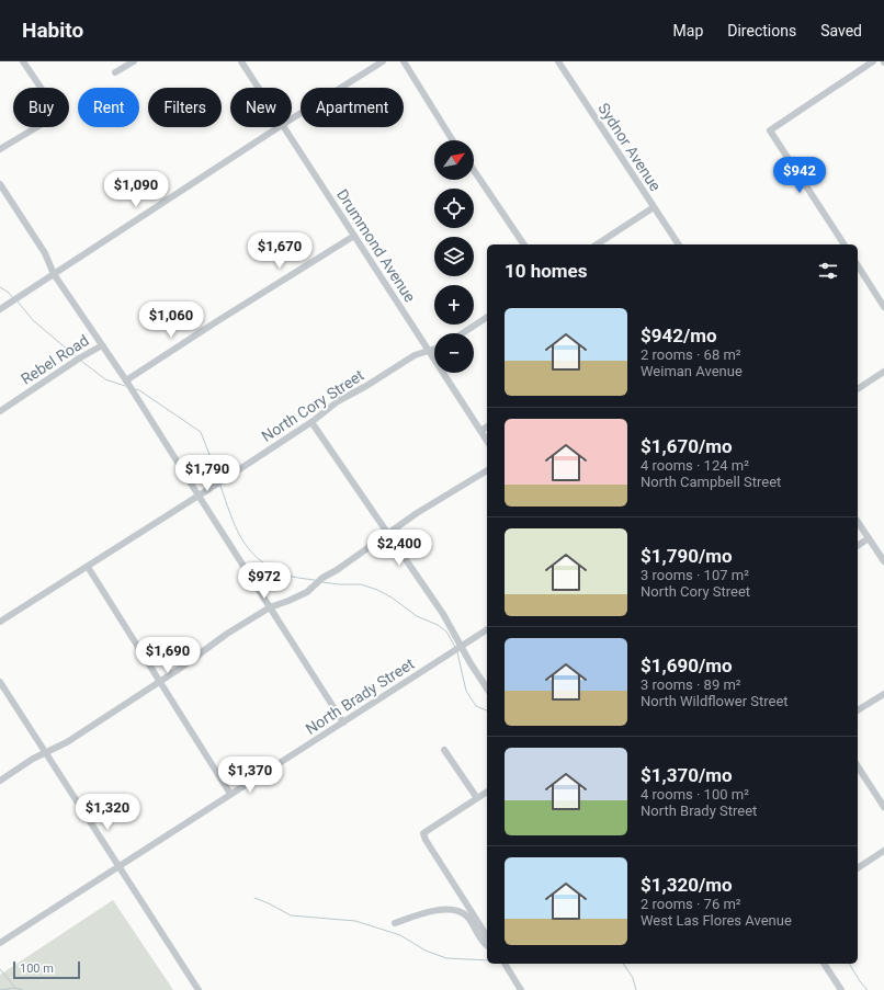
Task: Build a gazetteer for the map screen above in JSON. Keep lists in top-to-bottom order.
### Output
{
  "streets": {
    "street": [
      "Sydnor Avenue",
      "Drummond Avenue",
      "Rebel Road",
      "North Cory Street",
      "North Brady Street"
    ]
  },
  "crossings": [
    ["Drummond Avenue", "North Cory Street"]
  ],
  "scale_bar": "100 m",
  "north": "top right",
  "page": {
    "header": "Habito",
    "nav": ["Map", "Directions", "Saved"],
    "chip": [
      "Buy",
      "Rent",
      "Filters",
      "New",
      "Apartment"
    ],
    "map_buttons": ["+", "−"],
    "price": [
      "$942",
      "$1,090",
      "$1,670",
      "$1,060",
      "$1,790",
      "$2,400",
      "$972",
      "$1,690",
      "$1,370",
      "$1,320"
    ],
    "heading": "10 homes",
    "list": [
      {
        "name": "$942/mo",
        "note": "2 rooms · 68 m² · Weiman Avenue"
      },
      {
        "name": "$1,670/mo",
        "note": "4 rooms · 124 m² · North Campbell Street"
      },
      {
        "name": "$1,790/mo",
        "note": "3 rooms · 107 m² · North Cory Street"
      },
      {
        "name": "$1,690/mo",
        "note": "3 rooms · 89 m² · North Wildflower Street"
      },
      {
        "name": "$1,370/mo",
        "note": "4 rooms · 100 m² · North Brady Street"
      },
      {
        "name": "$1,320/mo",
        "note": "2 rooms · 76 m² · West Las Flores Avenue"
      }
    ],
    "scale": "100 m"
  }
}
